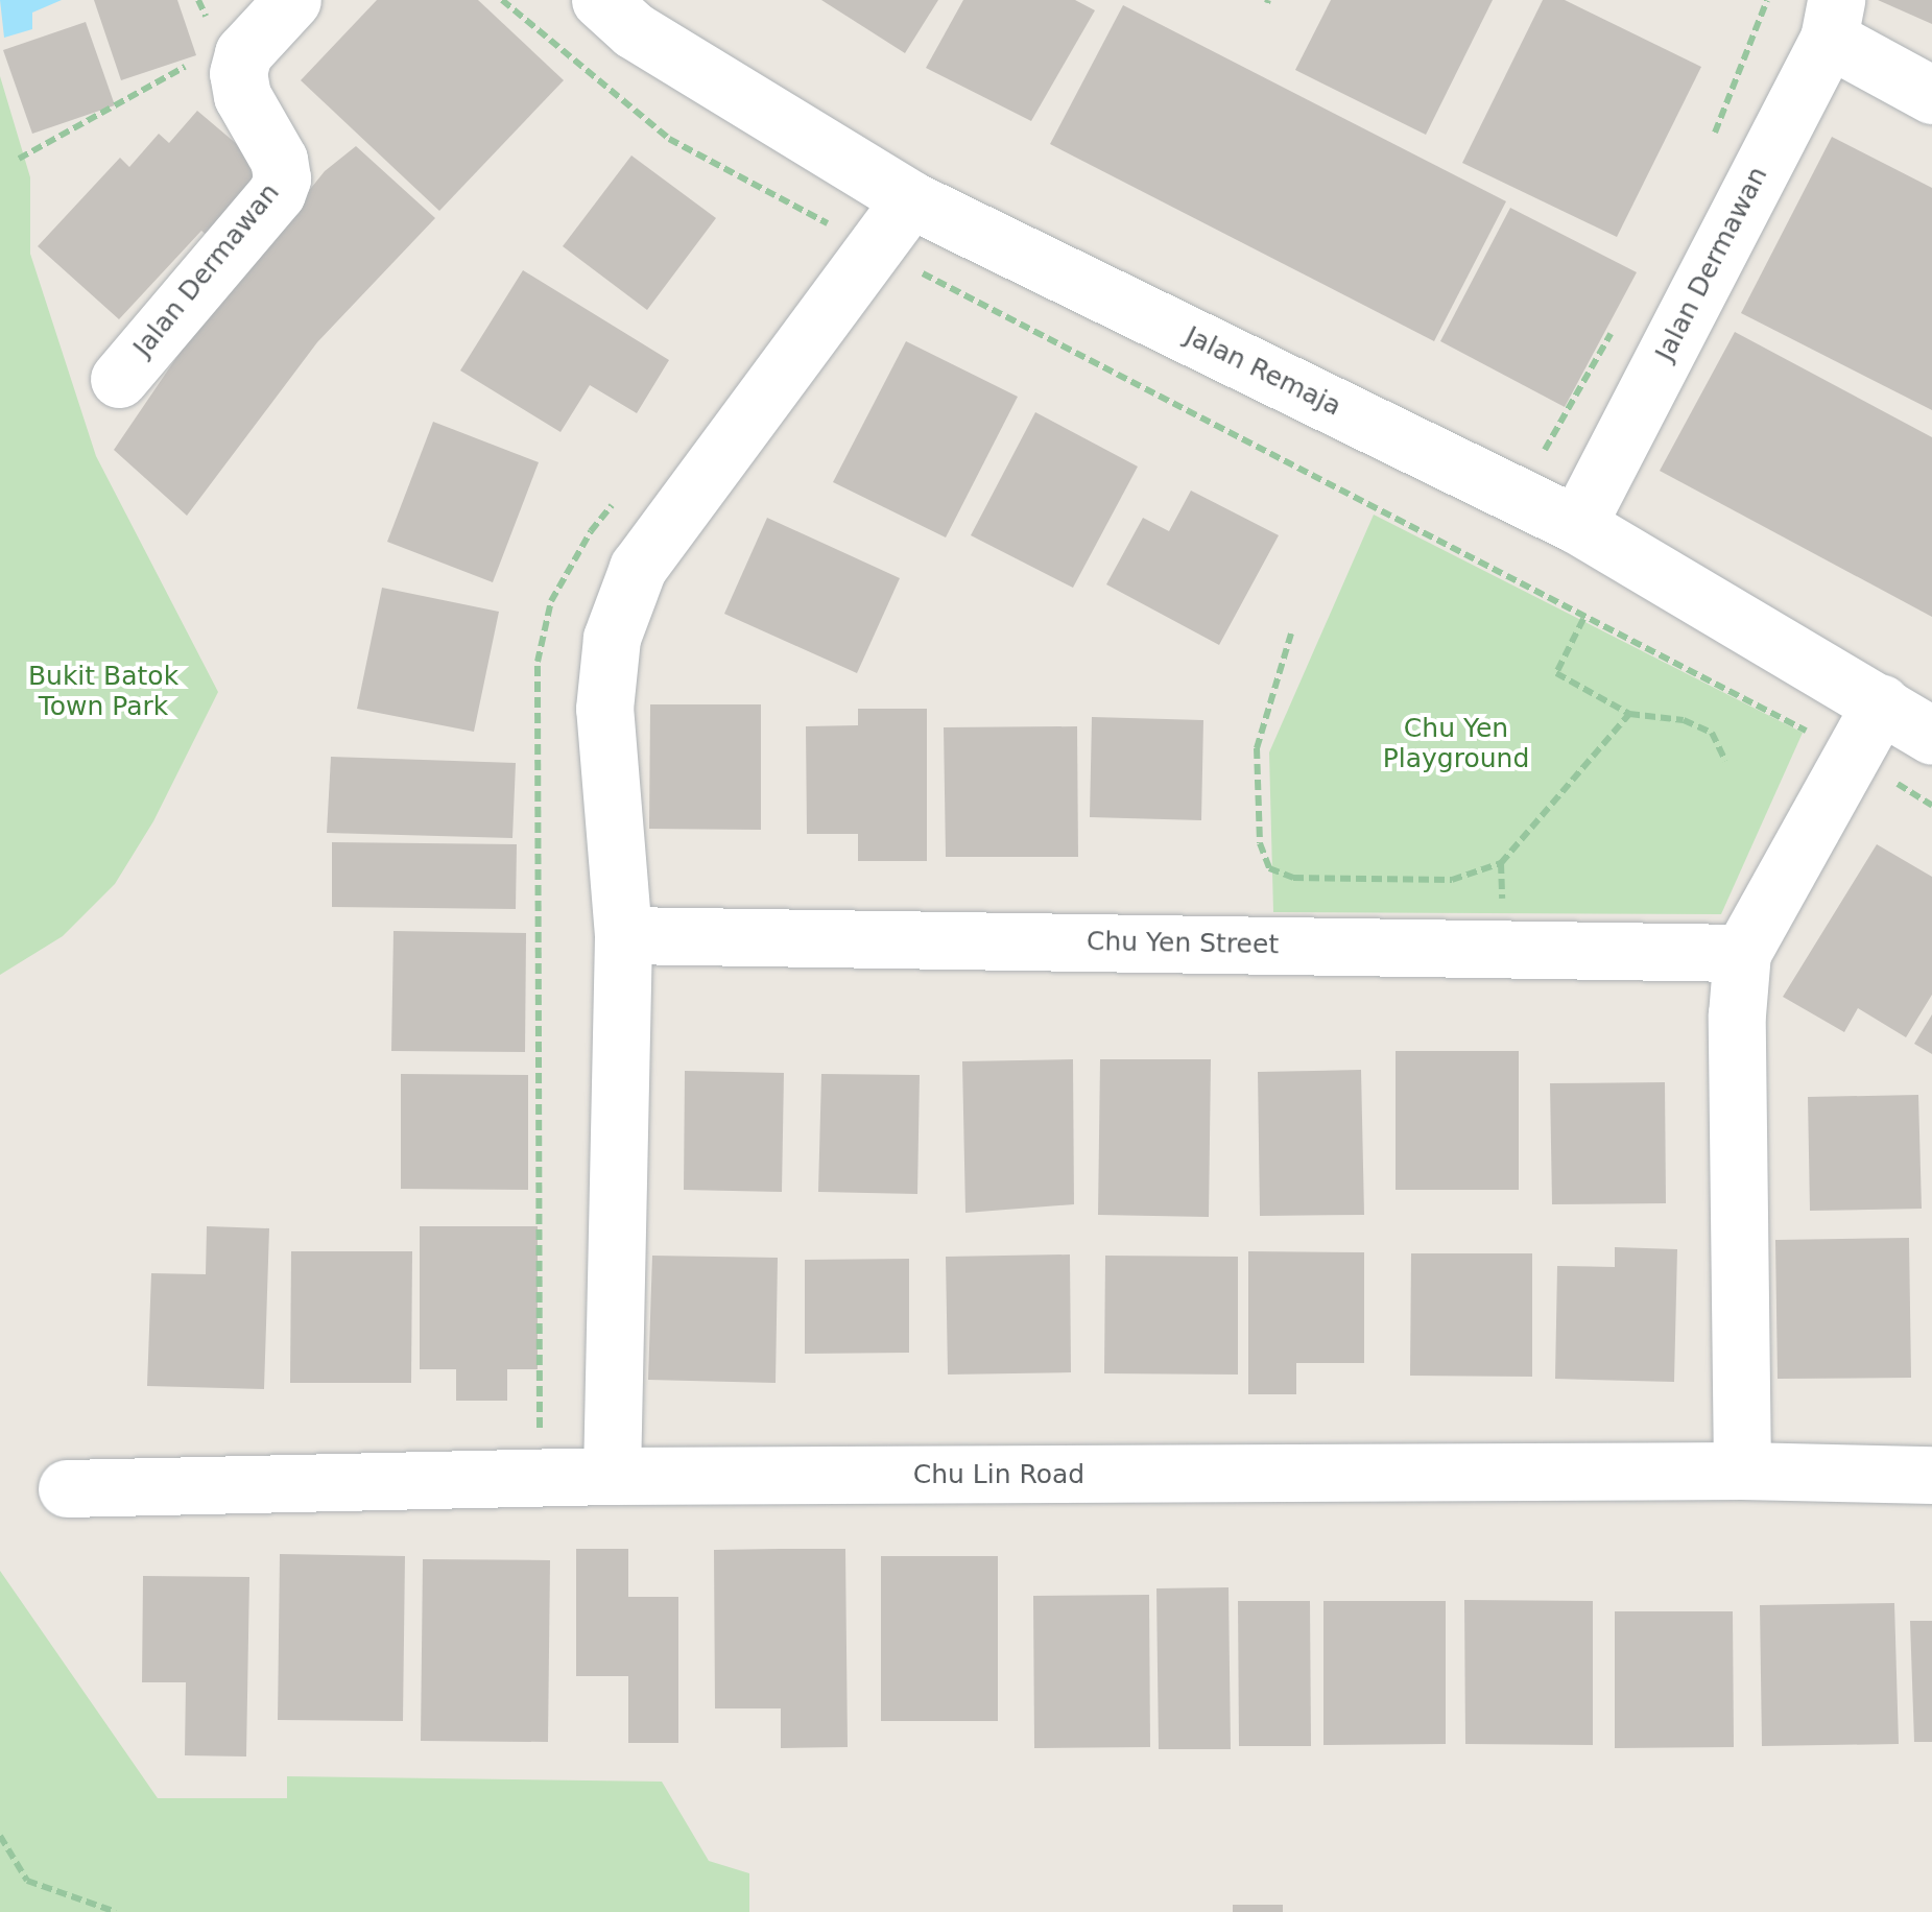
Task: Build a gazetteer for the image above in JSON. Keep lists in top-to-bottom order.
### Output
{
  "streets": {
    "street": [
      "Jalan Dermawan",
      "Jalan Remaja",
      "Chu Yen Street",
      "Chu Lin Road"
    ]
  },
  "crossings": [
    ["Jalan Dermawan", "Jalan Remaja"]
  ],
  "parks": ["Bukit Batok Town Park", "Chu Yen Playground"]
}
